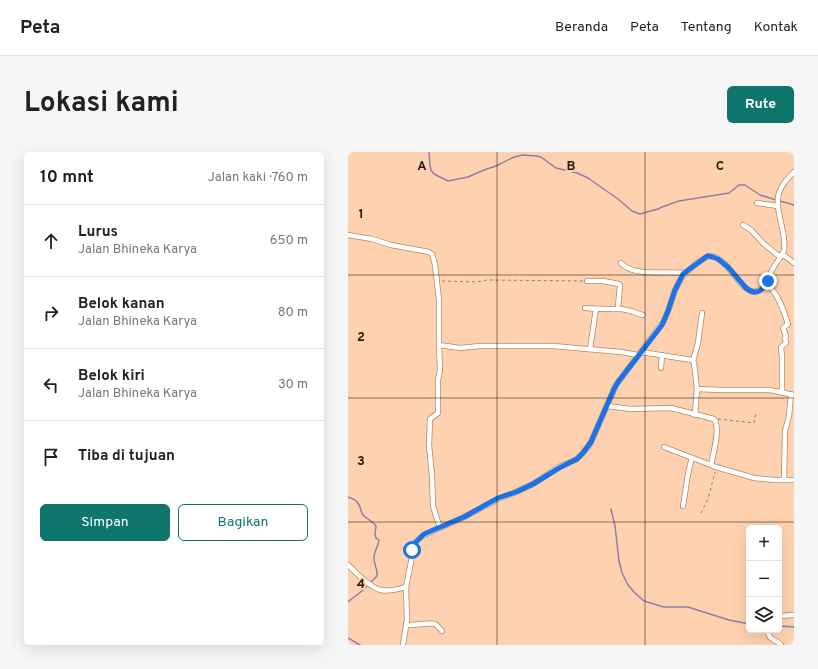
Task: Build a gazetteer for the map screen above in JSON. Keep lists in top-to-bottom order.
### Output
{
  "page": {
    "header": "Peta",
    "nav": [
      "Beranda",
      "Peta",
      "Tentang",
      "Kontak"
    ],
    "title": "Lokasi kami",
    "buttons": [
      "Rute",
      ["Simpan", "Bagikan"]
    ],
    "heading": ["10 mnt", "Jalan kaki · 760 m"],
    "list": [
      ["Lurus", "Jalan Bhineka Karya", "650 m"],
      ["Belok kanan", "Jalan Bhineka Karya", "80 m"],
      ["Belok kiri", "Jalan Bhineka Karya", "30 m"],
      "Tiba di tujuan"
    ],
    "map_buttons": ["+", "−"]
  },
  "grid": {
    "columns": ["A", "B", "C"],
    "rows": [
      "1",
      "2",
      "3",
      "4"
    ]
  }
}
